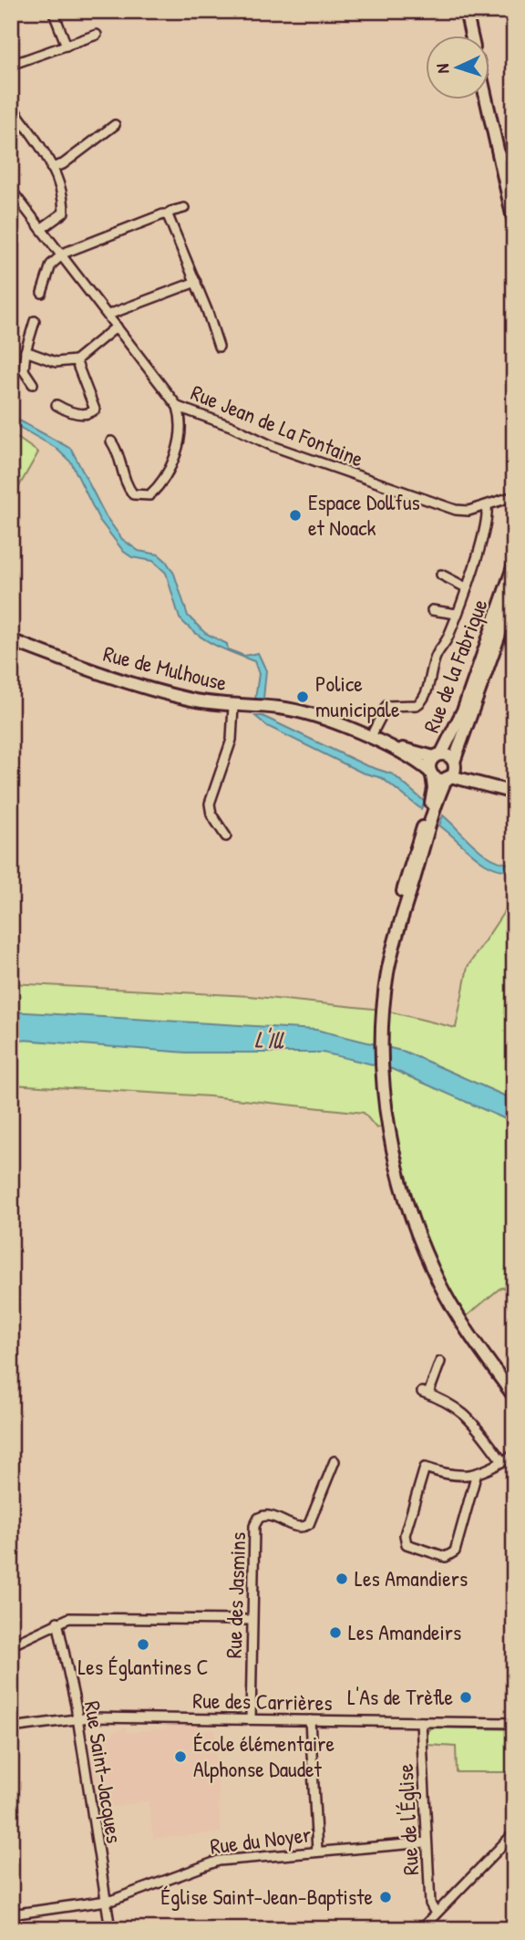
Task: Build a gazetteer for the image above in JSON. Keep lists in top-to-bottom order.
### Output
{
  "streets": {
    "main road": ["Rue de la Fabrique", "Rue de Mulhouse"],
    "street": [
      "Rue Jean de La Fontaine",
      "Rue des Jasmins",
      "Rue des Carrières",
      "Rue Saint-Jacques",
      "Rue de l'Église",
      "Rue du Noyer"
    ]
  },
  "crossings": [
    ["Rue de la Fabrique", "Rue de Mulhouse"],
    ["Rue des Jasmins", "Rue des Carrières"],
    ["Rue des Carrières", "Rue Saint-Jacques"],
    ["Rue des Carrières", "Rue de l'Église"],
    ["Rue Saint-Jacques", "Rue du Noyer"],
    ["Rue de l'Église", "Rue du Noyer"]
  ],
  "water": ["L'Ill"],
  "places": [
    "Espace Dollfus et Noack",
    "Police municipale",
    "Les Amandiers",
    "Les Amandeirs",
    "Les Églantines C",
    "L'As de Trèfle",
    "École élémentaire Alphonse Daudet",
    "Église Saint-Jean-Baptiste"
  ],
  "north": "left"
}
